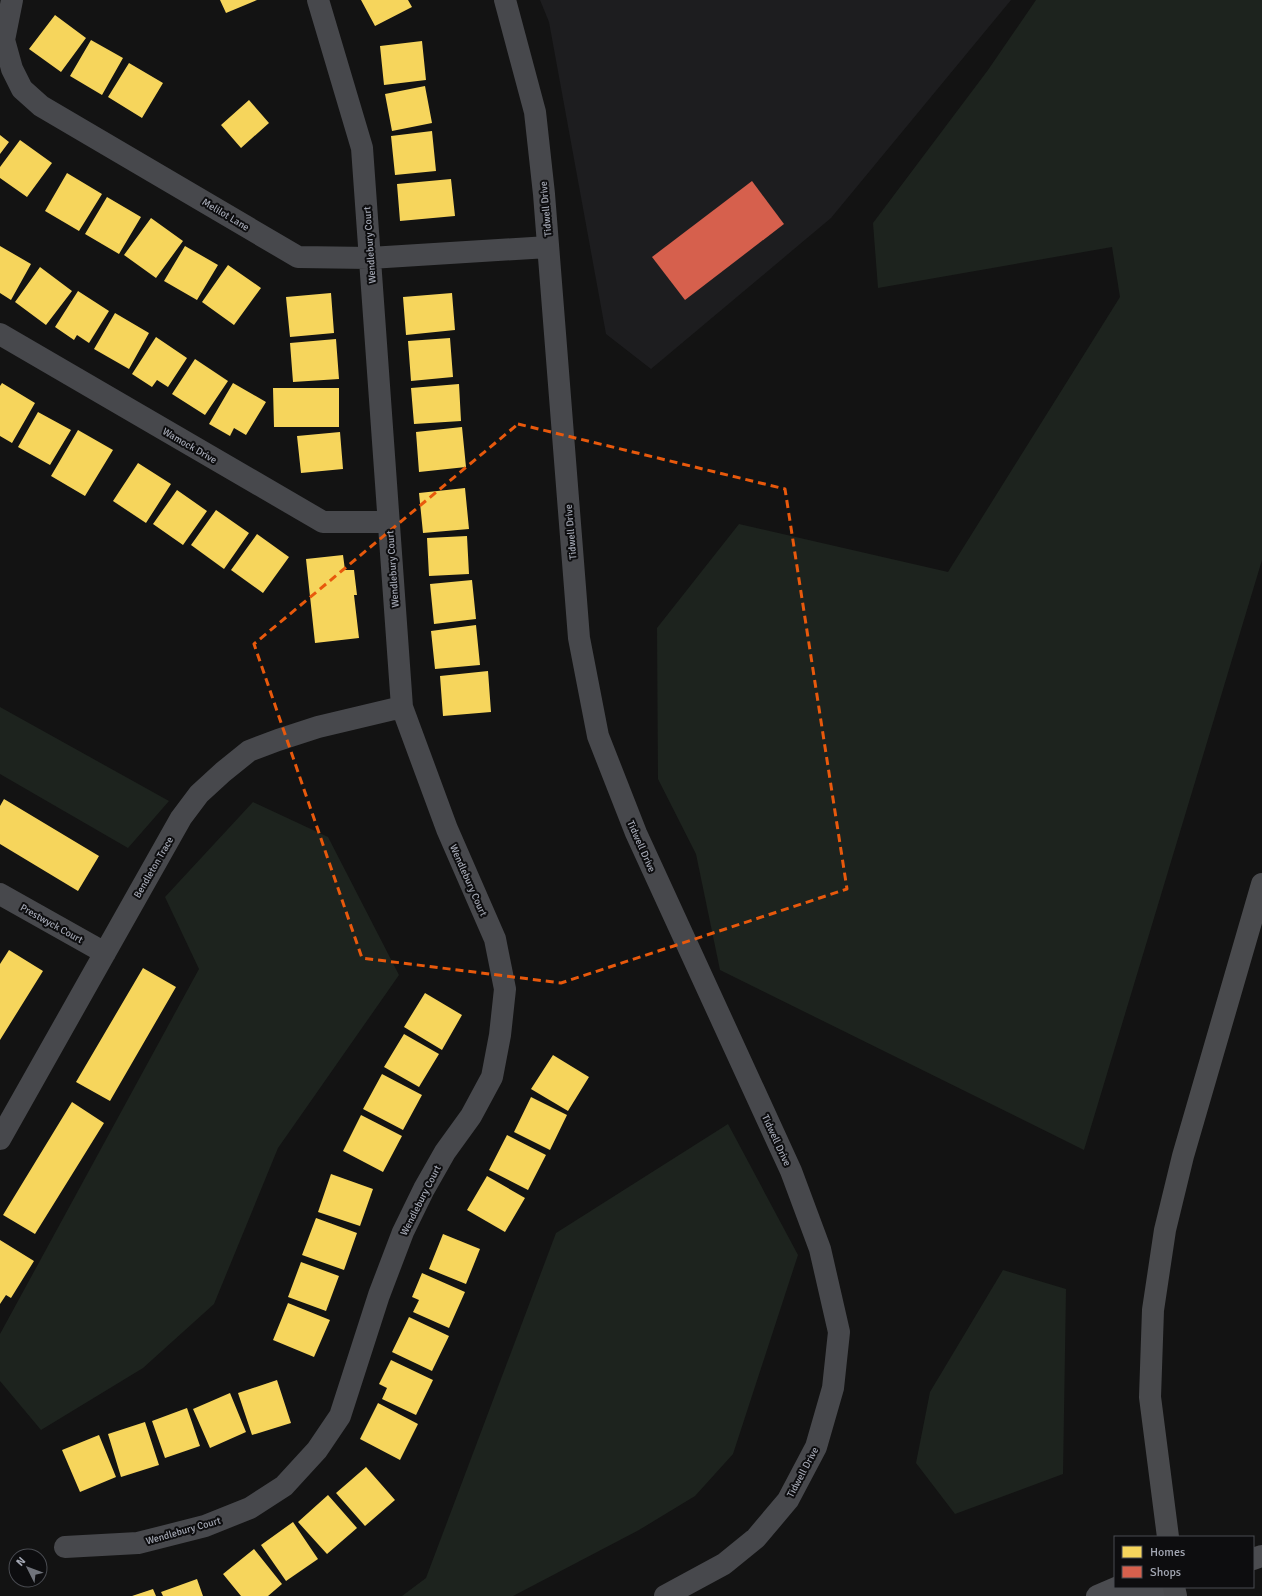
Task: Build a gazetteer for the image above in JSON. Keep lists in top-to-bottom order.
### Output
{
  "streets": {
    "street": [
      "Tidwell Drive",
      "Melilot Lane",
      "Wendlebury Court",
      "Wamock Drive",
      "Bendleton Trace",
      "Prestwyck Court"
    ]
  },
  "crossings": [
    ["Tidwell Drive", "Melilot Lane"],
    ["Melilot Lane", "Wendlebury Court"],
    ["Wendlebury Court", "Wamock Drive"],
    ["Wendlebury Court", "Bendleton Trace"],
    ["Bendleton Trace", "Prestwyck Court"]
  ],
  "legend": ["Homes", "Shops"],
  "north": "top left"
}
